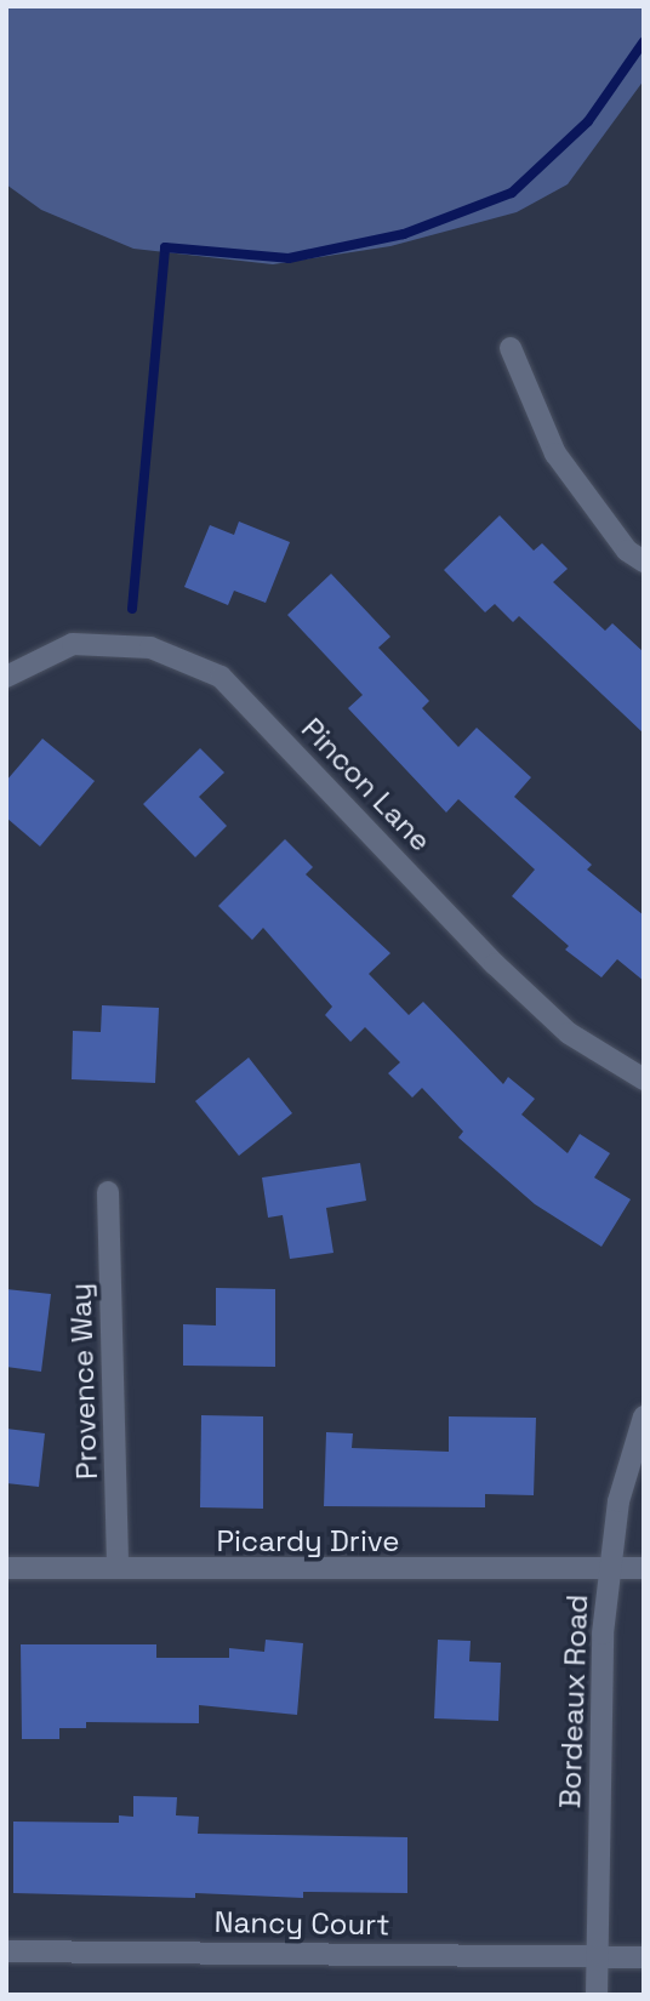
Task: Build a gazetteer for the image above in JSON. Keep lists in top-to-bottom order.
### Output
{
  "streets": {
    "street": [
      "Pincon Lane",
      "Provence Way",
      "Picardy Drive",
      "Bordeaux Road",
      "Nancy Court"
    ]
  },
  "crossings": [
    ["Provence Way", "Picardy Drive"],
    ["Picardy Drive", "Bordeaux Road"],
    ["Bordeaux Road", "Nancy Court"]
  ]
}
